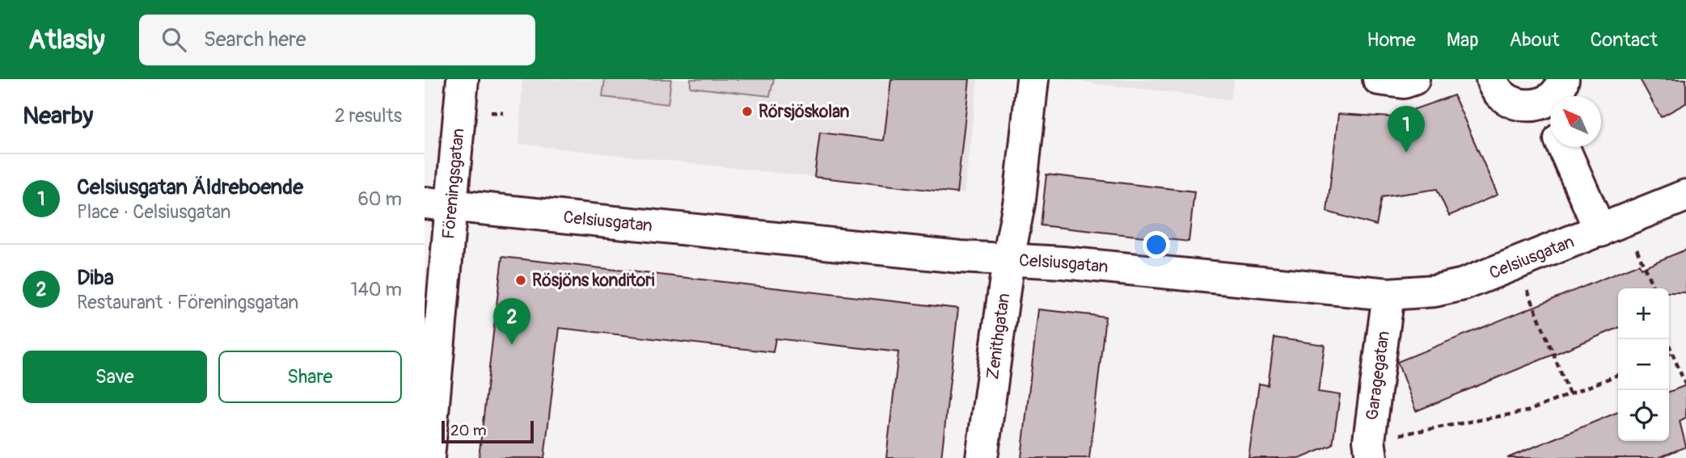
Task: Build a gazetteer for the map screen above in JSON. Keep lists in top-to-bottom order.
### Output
{
  "streets": {
    "street": [
      "Föreningsgatan",
      "Celsiusgatan",
      "Zenithgatan",
      "Garagegatan"
    ]
  },
  "crossings": [
    ["Föreningsgatan", "Celsiusgatan"],
    ["Celsiusgatan", "Zenithgatan"],
    ["Celsiusgatan", "Garagegatan"]
  ],
  "places": ["Rörsjöskolan", "Rösjöns konditori"],
  "scale_bar": "20 m",
  "north": "top left",
  "page": {
    "header": "Atlasly",
    "search": "Search here",
    "nav": [
      "Home",
      "Map",
      "About",
      "Contact"
    ],
    "heading": ["Nearby", "2 results"],
    "pins": ["1", "2"],
    "list": [
      {
        "mark": "1",
        "name": "Celsiusgatan Äldreboende",
        "note": "Place · Celsiusgatan",
        "value": "60 m"
      },
      {
        "mark": "2",
        "name": "Diba",
        "note": "Restaurant · Föreningsgatan",
        "value": "140 m"
      }
    ],
    "map_buttons": ["+", "−"],
    "buttons": ["Save", "Share"],
    "scale": "20 m"
  }
}
